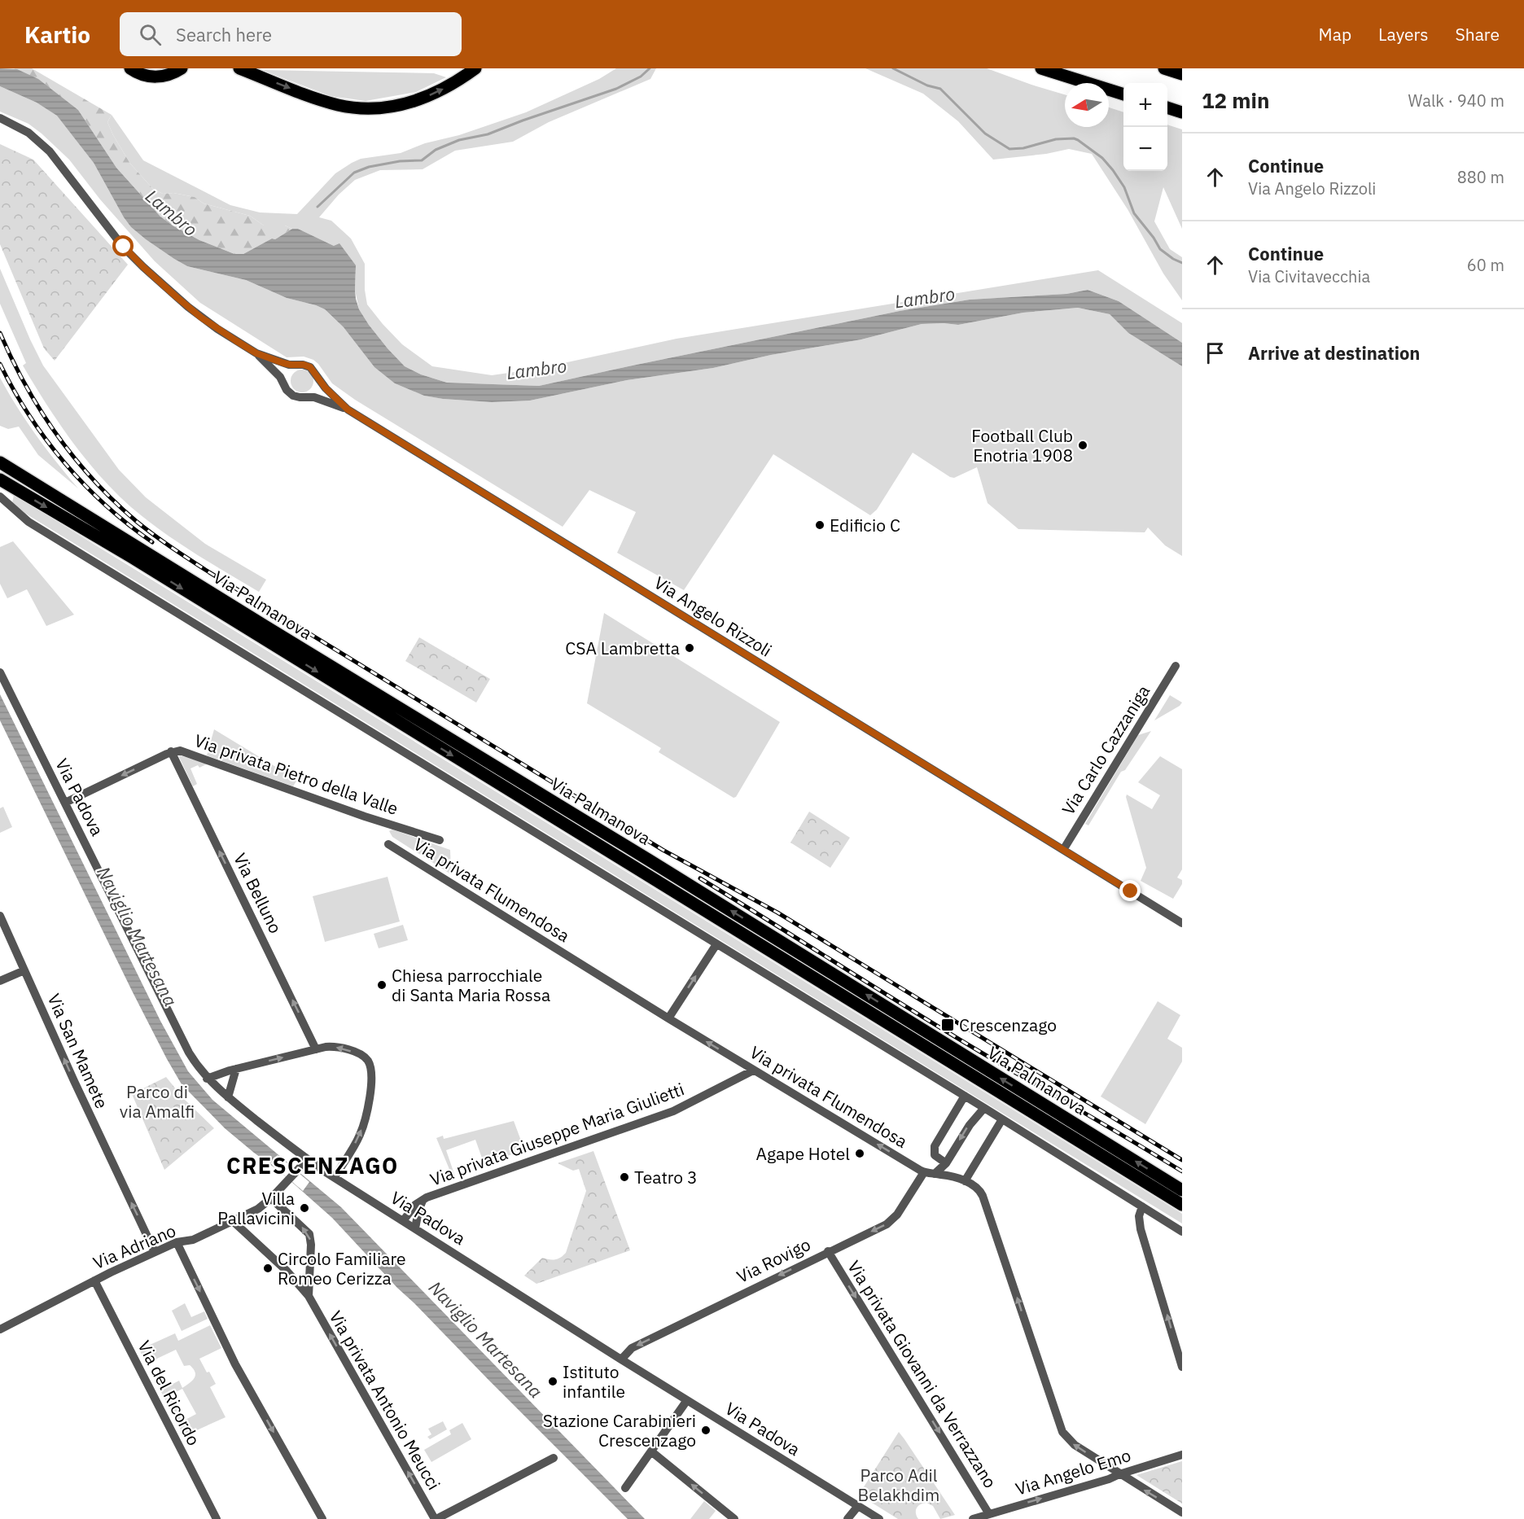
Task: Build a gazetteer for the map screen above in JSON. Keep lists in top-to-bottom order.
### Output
{
  "streets": {
    "highway": ["Via Palmanova"],
    "street": [
      "Via Angelo Rizzoli",
      "Via Carlo Cazzaniga",
      "Via privata Pietro della Valle",
      "Via Padova",
      "Via privata Flumendosa",
      "Via Belluno",
      "Via San Mamete",
      "Via privata Giuseppe Maria Giulietti",
      "Via Adriano",
      "Via Rovigo",
      "Via privata Giovanni da Verrazzano",
      "Via del Ricordo",
      "Via privata Antonio Meucci",
      "Via Angelo Emo"
    ]
  },
  "crossings": [
    ["Via Angelo Rizzoli", "Via Carlo Cazzaniga"],
    ["Via privata Pietro della Valle", "Via Padova"],
    ["Via privata Pietro della Valle", "Via Belluno"],
    ["Via Padova", "Via privata Giuseppe Maria Giulietti"],
    ["Via Padova", "Via Adriano"],
    ["Via Padova", "Via Rovigo"],
    ["Via privata Flumendosa", "Via privata Giuseppe Maria Giulietti"],
    ["Via privata Flumendosa", "Via Rovigo"],
    ["Via privata Flumendosa", "Via Angelo Emo"],
    ["Via San Mamete", "Via Adriano"],
    ["Via Adriano", "Via del Ricordo"],
    ["Via Adriano", "Via privata Antonio Meucci"],
    ["Via Rovigo", "Via privata Giovanni da Verrazzano"],
    ["Via privata Giovanni da Verrazzano", "Via Angelo Emo"]
  ],
  "one_way": [
    "Via privata Flumendosa",
    "Via Belluno",
    "Via San Mamete",
    "Via Rovigo",
    "Via privata Giovanni da Verrazzano",
    "Via privata Antonio Meucci",
    "Via Angelo Emo"
  ],
  "districts": ["CRESCENZAGO"],
  "water": ["Lambro", "Naviglio Martesana"],
  "parks": ["Parco di via Amalfi", "Parco Adil Belakhdim"],
  "places": {
    "other": [
      "Football Club Enotria 1908",
      "Edificio C",
      "CSA Lambretta",
      "Chiesa parrocchiale di Santa Maria Rossa",
      "Agape Hotel",
      "Teatro 3",
      "Villa Pallavicini",
      "Circolo Familiare Romeo Cerizza",
      "Istituto infantile",
      "Stazione Carabinieri Crescenzago"
    ],
    "transit": ["Crescenzago"]
  },
  "north": "left",
  "page": {
    "header": "Kartio",
    "search": "Search here",
    "nav": ["Map", "Layers", "Share"],
    "heading": ["12 min", "Walk · 940 m"],
    "map_buttons": ["+", "−"],
    "list": [
      ["Continue", "Via Angelo Rizzoli", "880 m"],
      ["Continue", "Via Civitavecchia", "60 m"],
      "Arrive at destination"
    ]
  }
}
